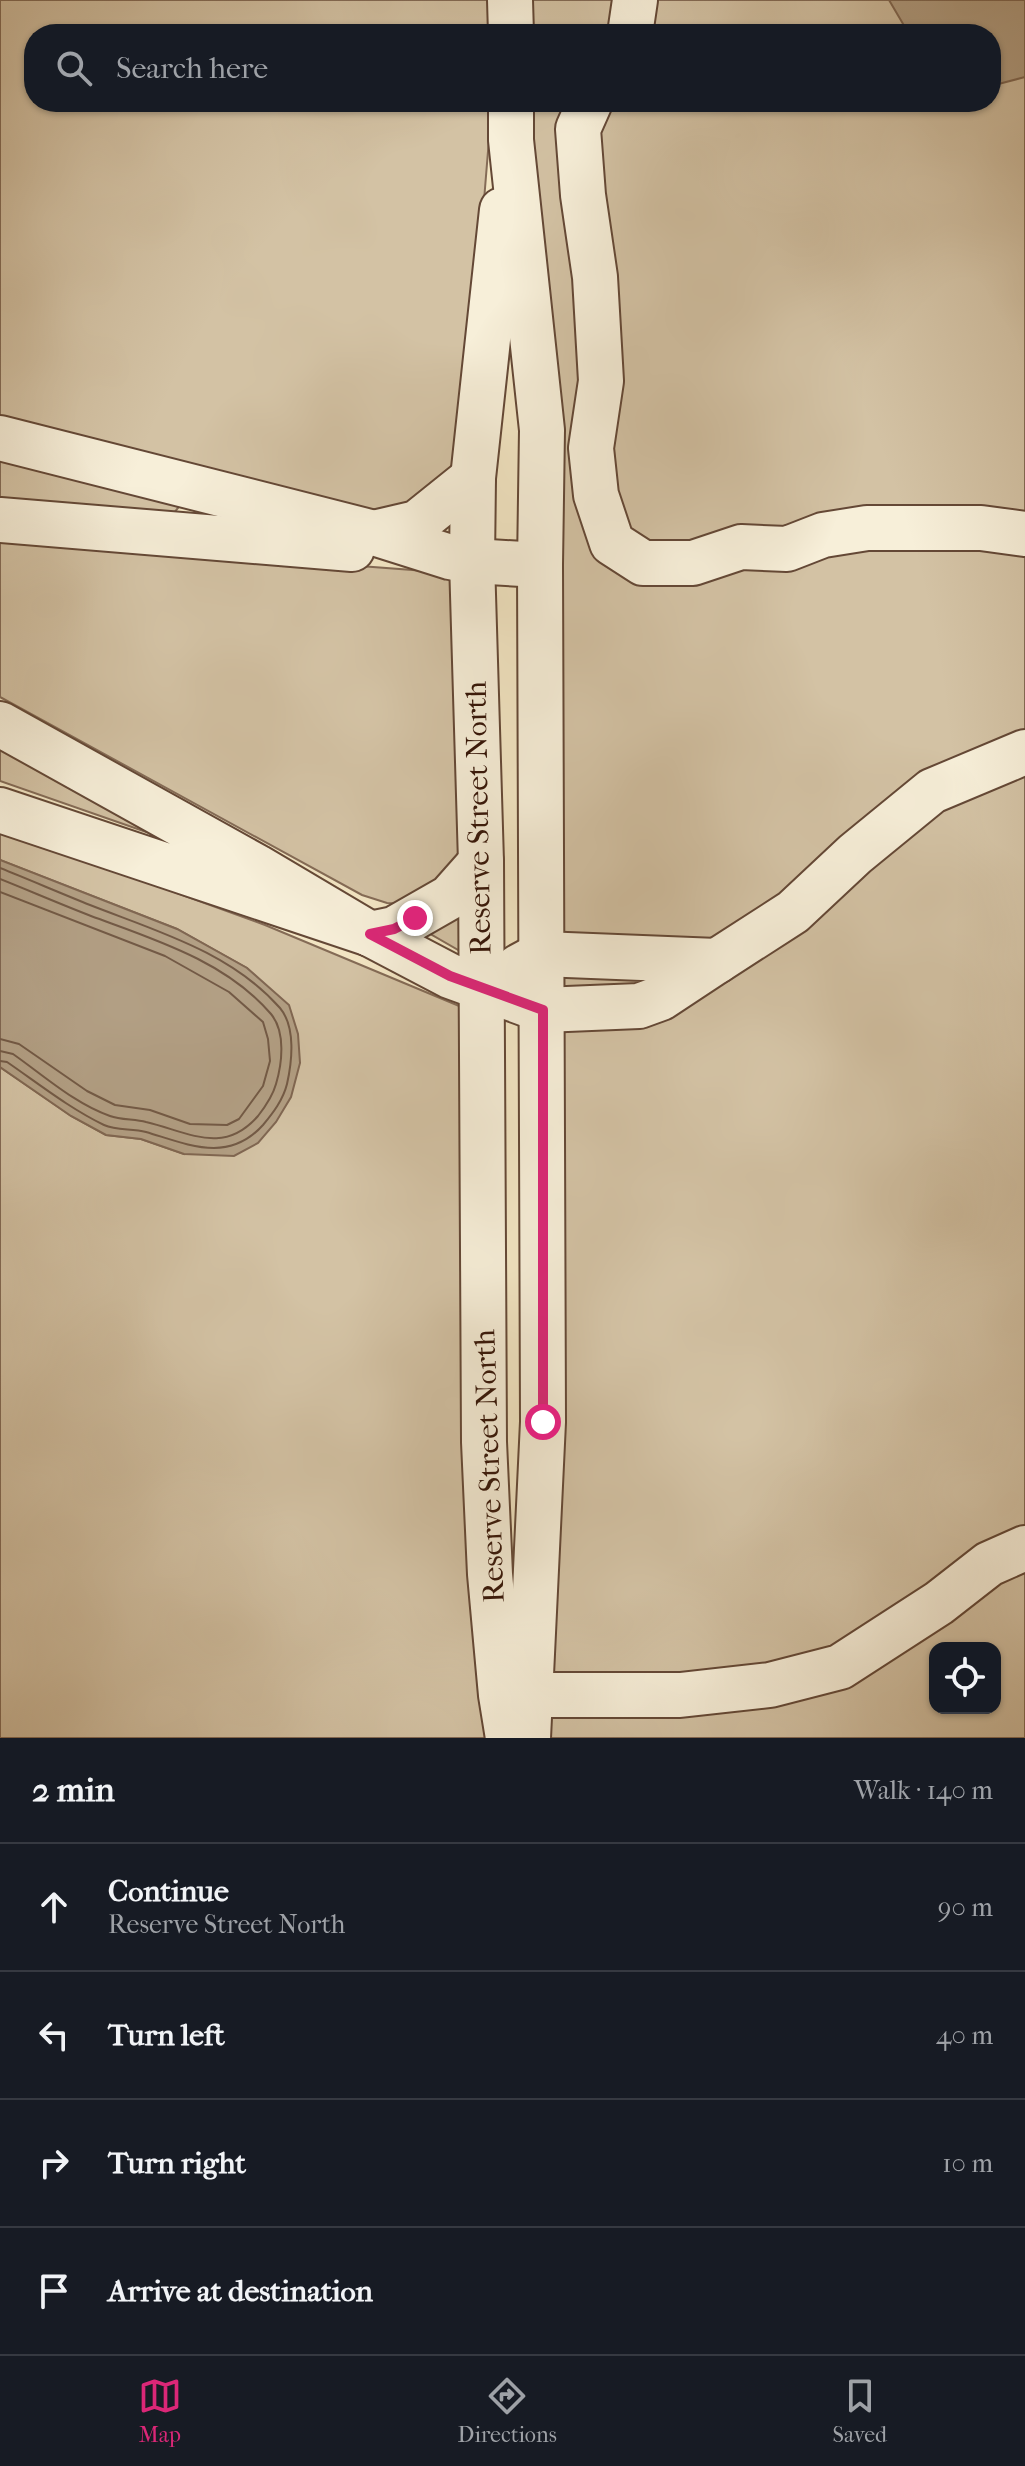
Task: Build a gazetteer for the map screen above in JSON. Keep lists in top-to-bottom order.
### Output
{
  "streets": {
    "street": ["Reserve Street North"]
  },
  "page": {
    "search": "Search here",
    "heading": ["2 min", "Walk · 140 m"],
    "list": [
      ["Continue", "Reserve Street North", "90 m"],
      ["Turn left", "40 m"],
      ["Turn right", "10 m"],
      "Arrive at destination"
    ],
    "nav": ["Map", "Directions", "Saved"]
  }
}
